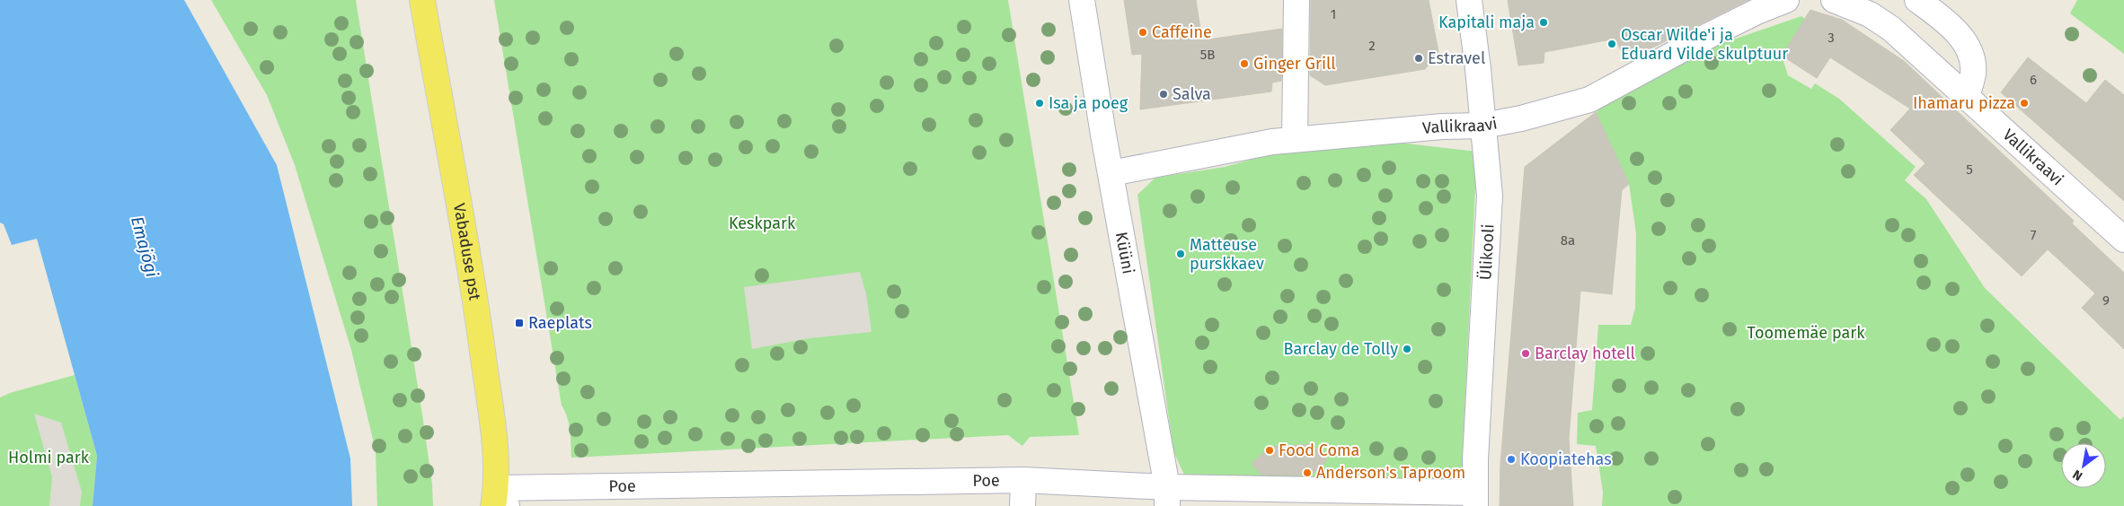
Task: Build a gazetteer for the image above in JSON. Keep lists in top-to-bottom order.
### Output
{
  "streets": {
    "main road": ["Vabaduse pst"],
    "street": [
      "Vallikraavi",
      "Ülikooli",
      "Küüni",
      "Poe"
    ]
  },
  "crossings": [
    ["Vallikraavi", "Ülikooli"],
    ["Vallikraavi", "Küüni"],
    ["Vabaduse pst", "Poe"],
    ["Ülikooli", "Poe"],
    ["Küüni", "Poe"]
  ],
  "water": ["Emajõgi"],
  "parks": ["Keskpark", "Toomemäe park", "Holmi park"],
  "places": {
    "other": [
      "Kapitali maja",
      "Caffeine",
      "Oscar Wilde'i ja Eduard Vilde skulptuur",
      "Estravel",
      "Ginger Grill",
      "Salva",
      "Isa ja poeg",
      "Ihamaru pizza",
      "Matteuse purskkaev",
      "Barclay de Tolly",
      "Barclay hotell",
      "Food Coma",
      "Koopiatehas",
      "Anderson's Taproom"
    ],
    "transit": ["Raeplats"]
  },
  "house_numbers": [
    "1",
    "3",
    "2",
    "5B",
    "6",
    "5",
    "7",
    "8a",
    "9"
  ],
  "north": "bottom left"
}
